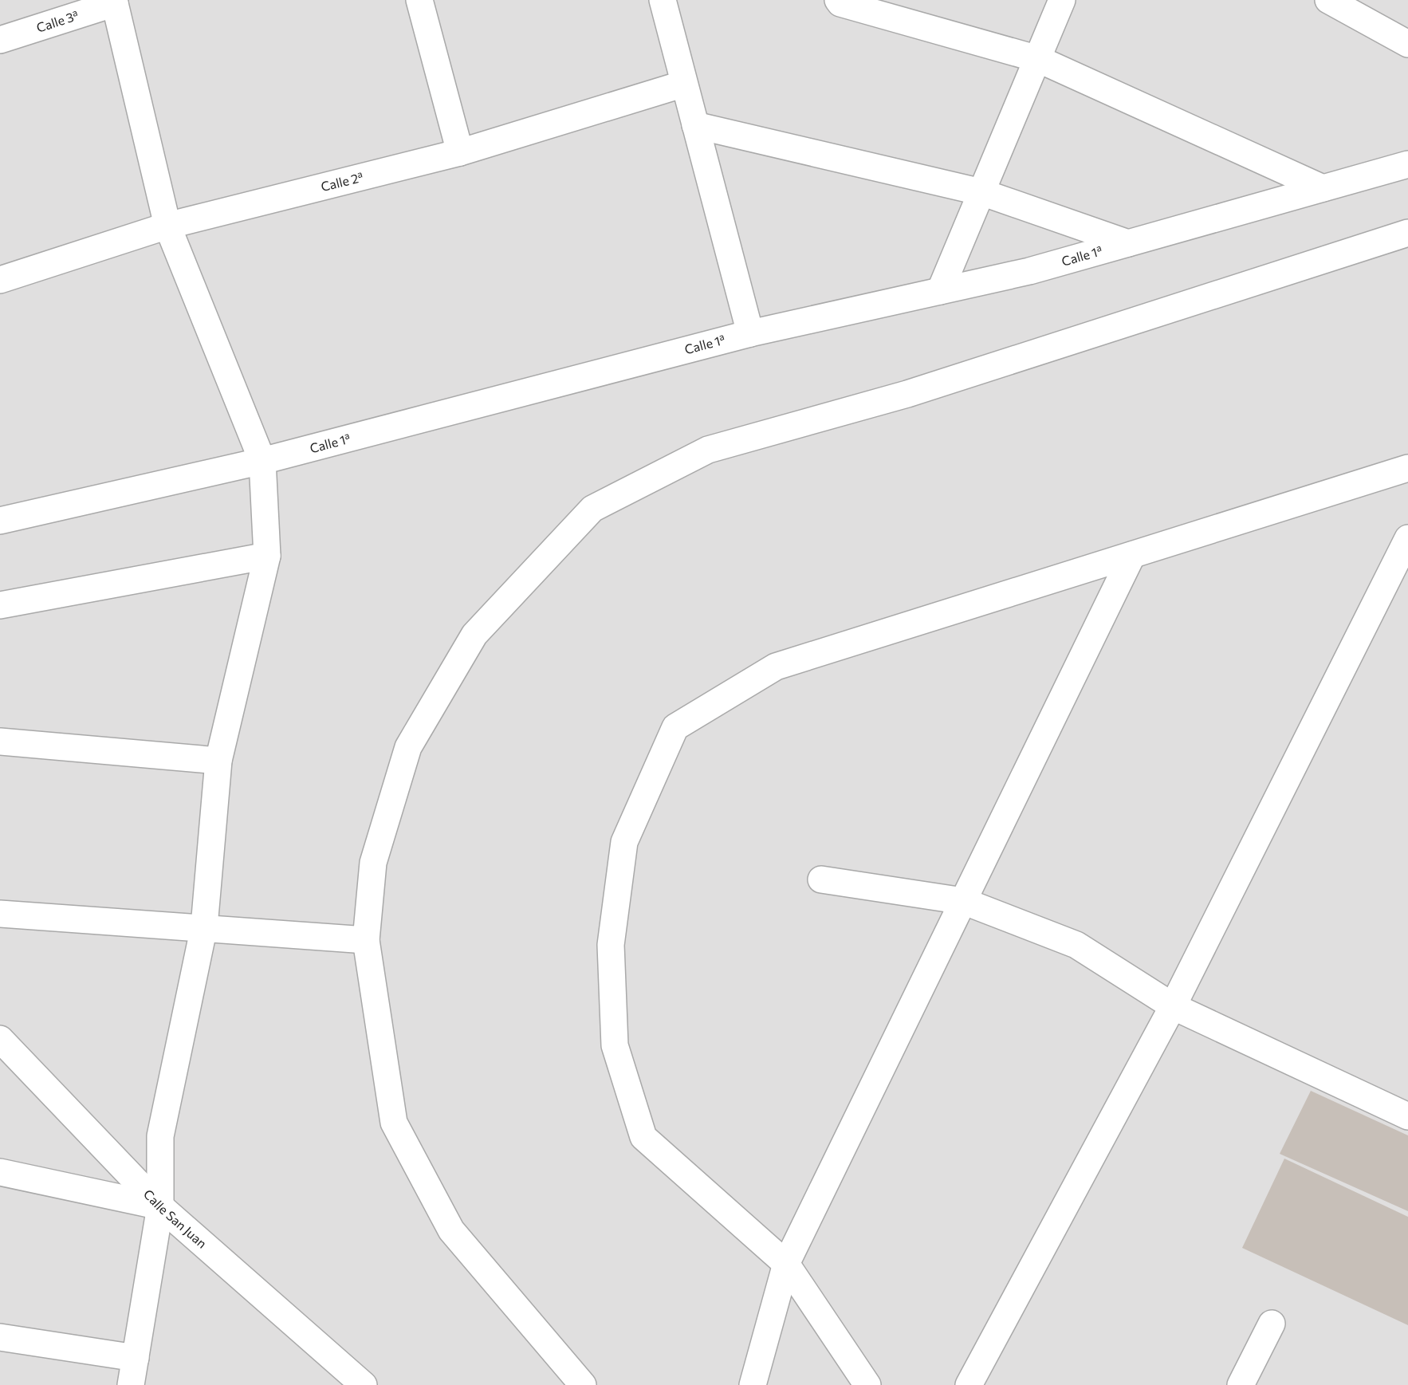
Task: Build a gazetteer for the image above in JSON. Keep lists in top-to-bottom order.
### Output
{
  "streets": {
    "street": [
      "Calle 3ª",
      "Calle 2ª",
      "Calle 1ª",
      "Calle San Juan"
    ]
  }
}
